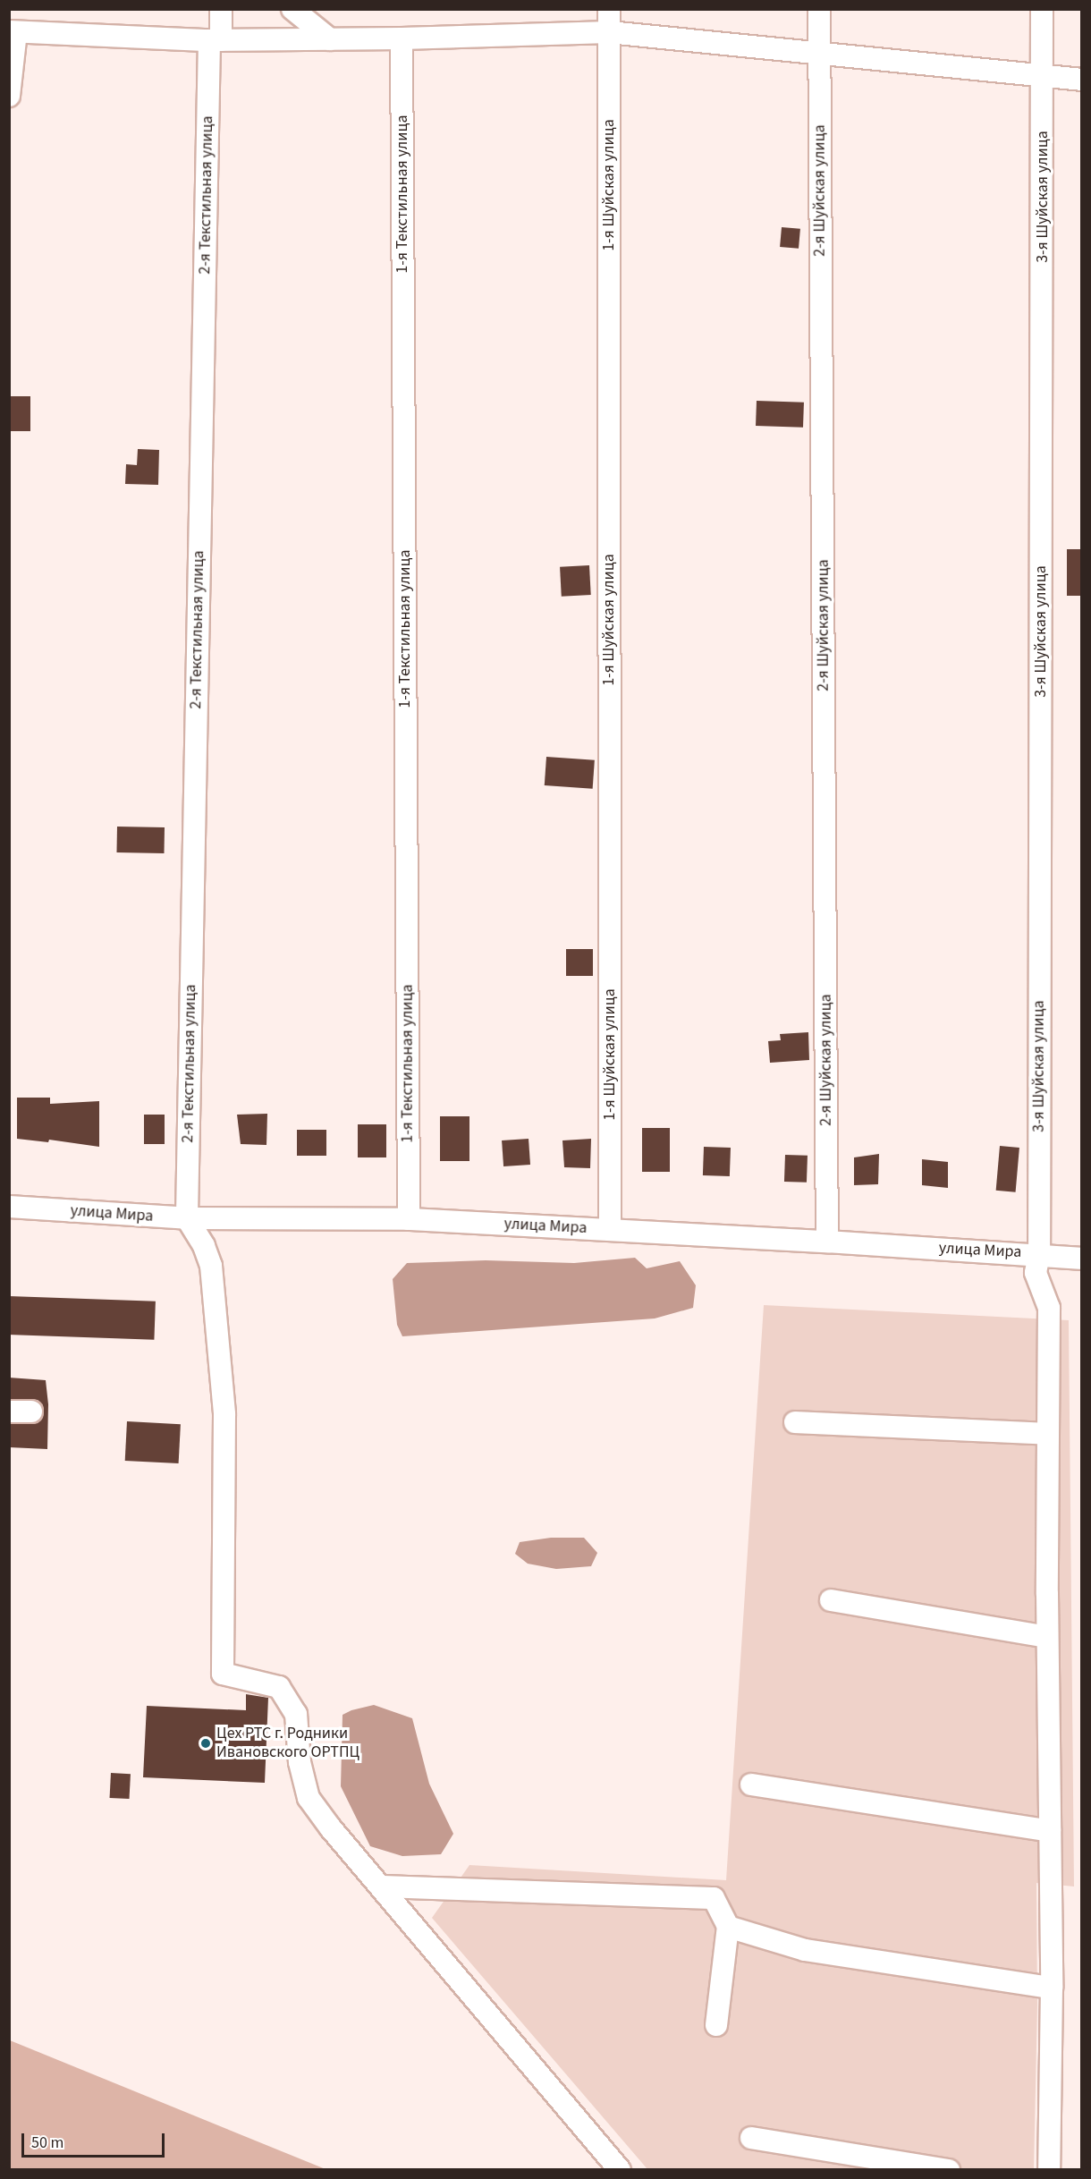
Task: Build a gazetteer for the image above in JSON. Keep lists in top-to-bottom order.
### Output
{
  "streets": {
    "street": [
      "1-я Шуйская улица",
      "2-я Шуйская улица",
      "1-я Текстильная улица",
      "2-я Текстильная улица",
      "3-я Шуйская улица",
      "улица Мира"
    ]
  },
  "crossings": [
    ["1-я Шуйская улица", "улица Мира"],
    ["2-я Шуйская улица", "улица Мира"],
    ["1-я Текстильная улица", "улица Мира"],
    ["2-я Текстильная улица", "улица Мира"],
    ["3-я Шуйская улица", "улица Мира"]
  ],
  "places": ["Цех РТС г. Родники Ивановского ОРТПЦ"],
  "scale_bar": "50 m"
}
